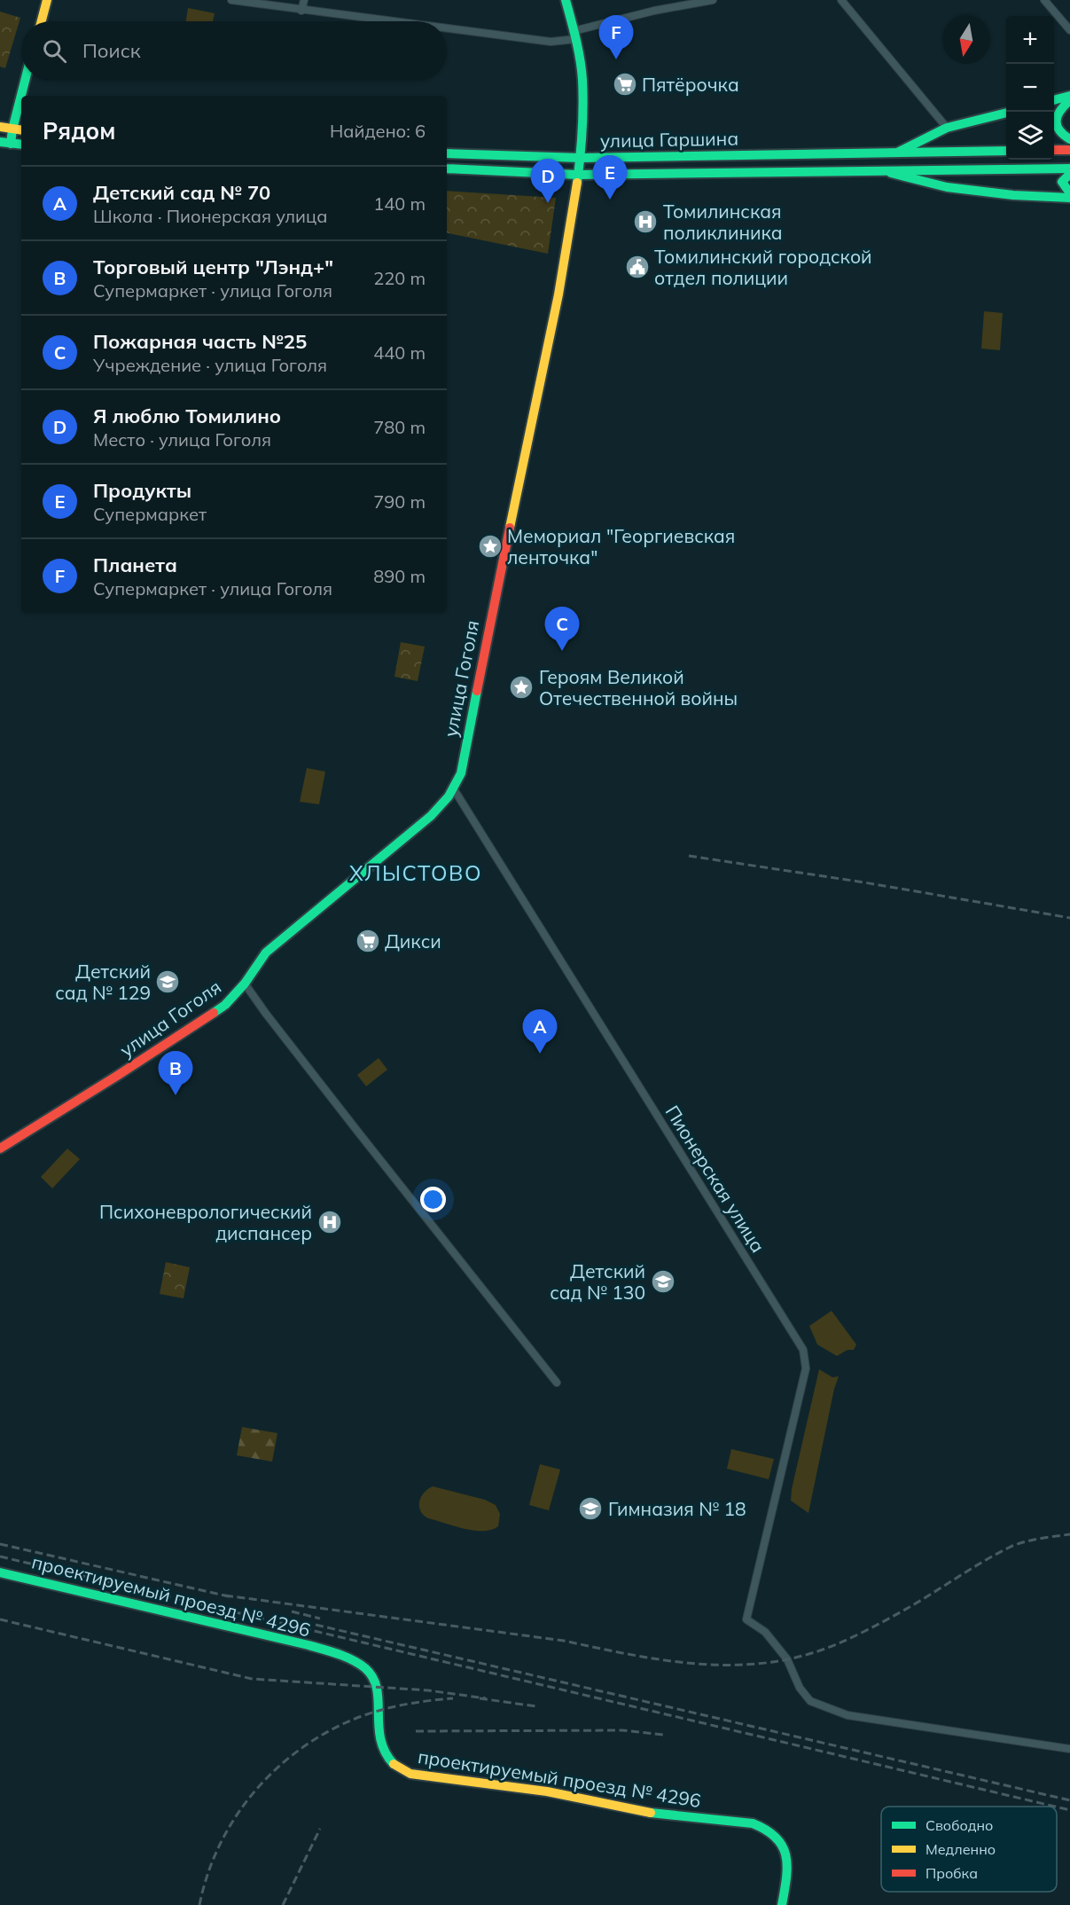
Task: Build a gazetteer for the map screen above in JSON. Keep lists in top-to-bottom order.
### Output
{
  "streets": {
    "street": [
      "улица Гаршина",
      "улица Гоголя",
      "Пионерская улица",
      "проектируемый проезд № 4296"
    ]
  },
  "crossings": [
    ["улица Гаршина", "улица Гоголя"],
    ["улица Гоголя", "Пионерская улица"]
  ],
  "districts": ["ХЛЫСТОВО"],
  "places": {
    "supermarket": ["Пятёрочка", "Дикси"],
    "hospital": ["Томилинская поликлиника", "Психоневрологический диспансер"],
    "public building": ["Томилинский городской отдел полиции"],
    "place": ["Мемориал \"Георгиевская ленточка\"", "Героям Великой Отечественной войны"],
    "school or university": ["Детский сад № 129", "Детский сад № 130", "Гимназия № 18"]
  },
  "legend": ["Свободно", "Медленно", "Пробка"],
  "north": "bottom",
  "page": {
    "pins": [
      "F",
      "E",
      "D",
      "C",
      "A",
      "B"
    ],
    "map_buttons": ["+", "−"],
    "search": "Поиск",
    "heading": ["Рядом", "Найдено: 6"],
    "list": [
      {
        "mark": "A",
        "name": "Детский сад № 70",
        "note": "Школа · Пионерская улица",
        "value": "140 m"
      },
      {
        "mark": "B",
        "name": "Торговый центр \"Лэнд+\"",
        "note": "Супермаркет · улица Гоголя",
        "value": "220 m"
      },
      {
        "mark": "C",
        "name": "Пожарная часть №25",
        "note": "Учреждение · улица Гоголя",
        "value": "440 m"
      },
      {
        "mark": "D",
        "name": "Я люблю Томилино",
        "note": "Место · улица Гоголя",
        "value": "780 m"
      },
      {
        "mark": "E",
        "name": "Продукты",
        "note": "Супермаркет",
        "value": "790 m"
      },
      {
        "mark": "F",
        "name": "Планета",
        "note": "Супермаркет · улица Гоголя",
        "value": "890 m"
      }
    ]
  }
}
